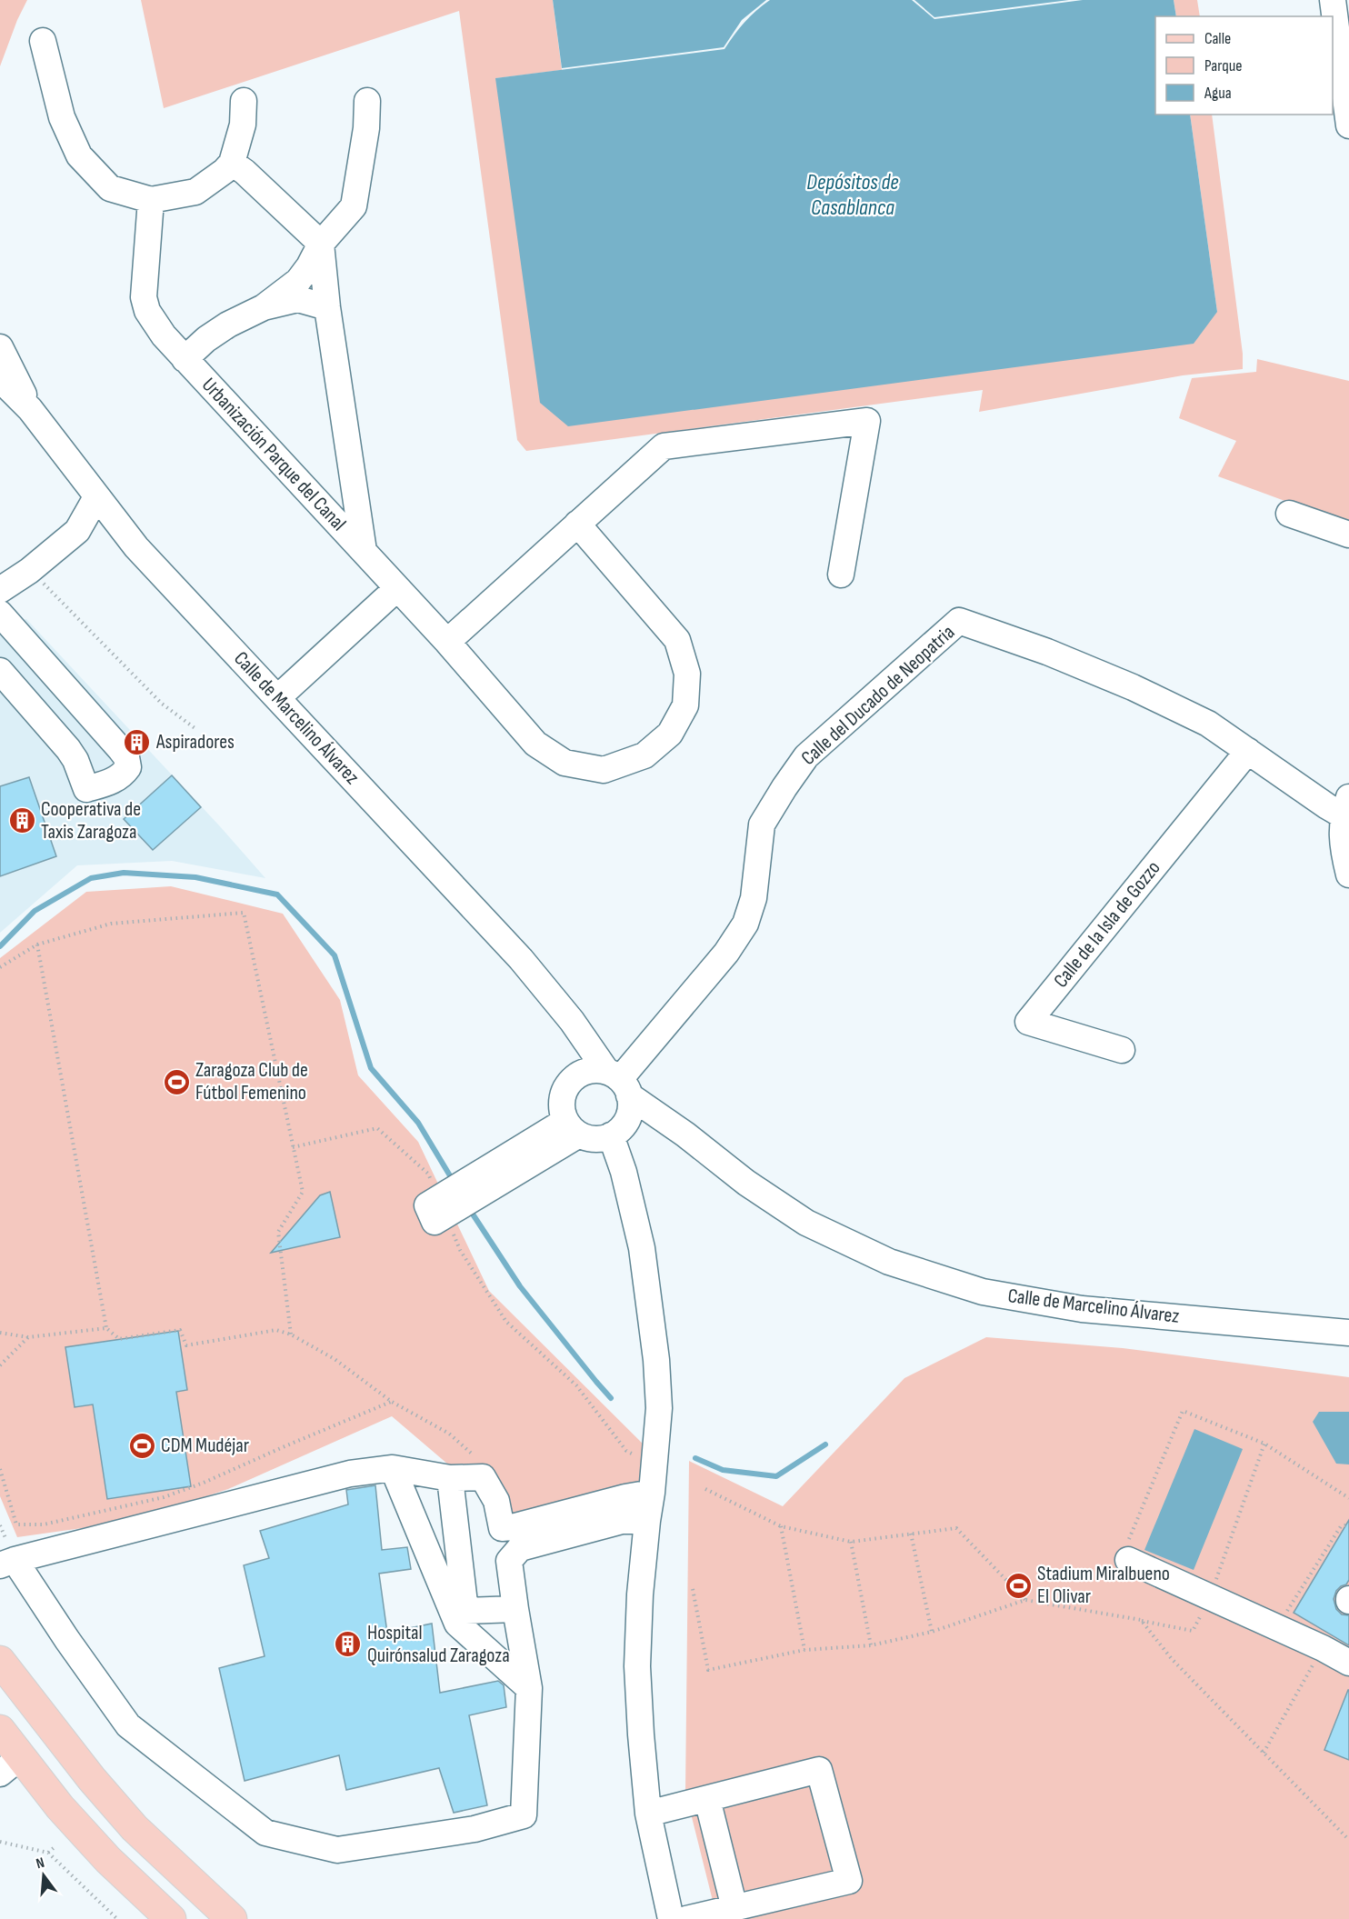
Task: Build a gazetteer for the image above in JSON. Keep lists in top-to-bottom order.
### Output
{
  "streets": {
    "street": [
      "Urbanización Parque del Canal",
      "Calle del Ducado de Neopatria",
      "Calle de Marcelino Álvarez",
      "Calle de la Isla de Gozzo"
    ]
  },
  "crossings": [
    ["Calle del Ducado de Neopatria", "Calle de Marcelino Álvarez"],
    ["Calle del Ducado de Neopatria", "Calle de la Isla de Gozzo"]
  ],
  "water": ["Depósitos de Casablanca"],
  "places": {
    "building": ["Aspiradores", "Cooperativa de Taxis Zaragoza", "Hospital Quirónsalud Zaragoza"],
    "sports": ["Zaragoza Club de Fútbol Femenino", "CDM Mudéjar", "Stadium Miralbueno El Olivar"]
  },
  "legend": ["Calle", "Parque", "Agua"],
  "north": "top"
}
